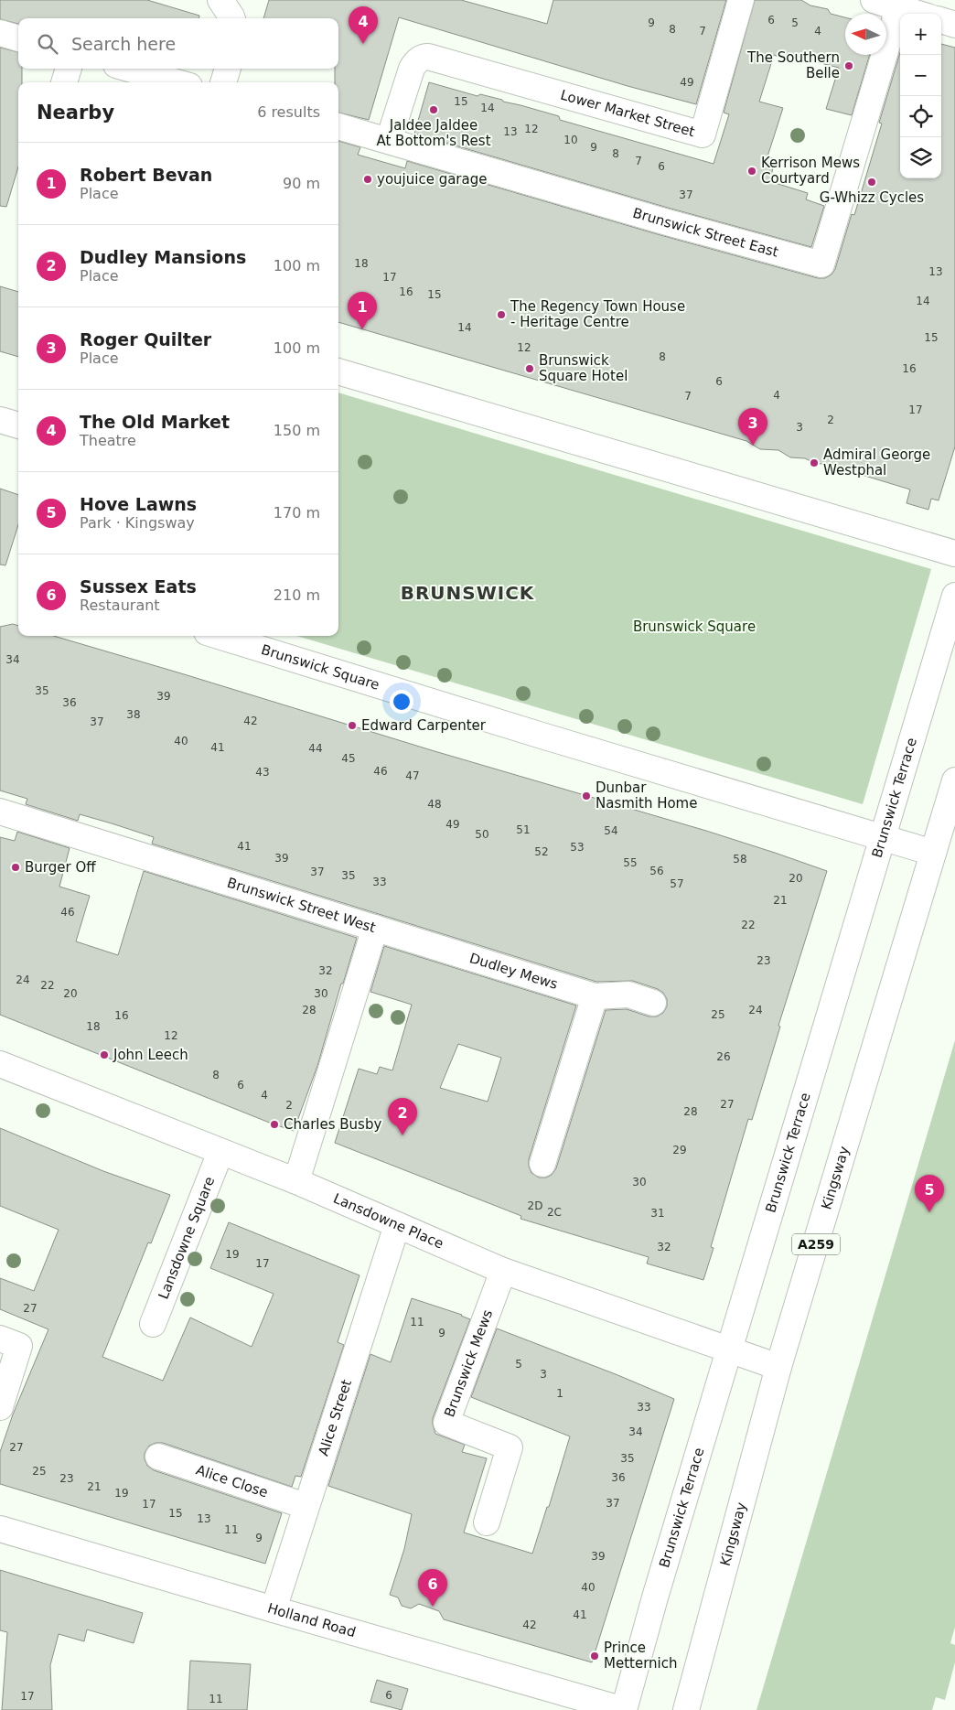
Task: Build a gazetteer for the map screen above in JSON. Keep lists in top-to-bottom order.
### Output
{
  "streets": {
    "street": [
      "Lower Market Street",
      "Brunswick Street East",
      "Brunswick Square",
      "Brunswick Terrace",
      "Brunswick Street West",
      "Dudley Mews",
      "Kingsway",
      "Lansdowne Place",
      "Lansdowne Square",
      "A259",
      "Brunswick Mews",
      "Alice Street",
      "Alice Close",
      "Holland Road"
    ]
  },
  "crossings": [
    ["Lower Market Street", "Brunswick Street East"],
    ["Brunswick Square", "Brunswick Terrace"],
    ["Brunswick Square", "Kingsway"],
    ["Brunswick Terrace", "Lansdowne Place"],
    ["Brunswick Terrace", "Holland Road"],
    ["Brunswick Street West", "Dudley Mews"],
    ["Brunswick Street West", "Lansdowne Place"],
    ["Kingsway", "Lansdowne Place"],
    ["Lansdowne Place", "Lansdowne Square"],
    ["Lansdowne Place", "Brunswick Mews"],
    ["Lansdowne Place", "Alice Street"],
    ["Alice Street", "Alice Close"],
    ["Alice Street", "Holland Road"]
  ],
  "districts": ["BRUNSWICK"],
  "parks": ["Brunswick Square"],
  "places": [
    "The Southern Belle",
    "Jaldee Jaldee At Bottom's Rest",
    "Kerrison Mews Courtyard",
    "youjuice garage",
    "G-Whizz Cycles",
    "The Regency Town House - Heritage Centre",
    "Brunswick Square Hotel",
    "Admiral George Westphal",
    "Edward Carpenter",
    "Dunbar Nasmith Home",
    "Burger Off",
    "John Leech",
    "Charles Busby",
    "Prince Metternich"
  ],
  "house_numbers": [
    "6",
    "9",
    "5",
    "8",
    "7",
    "4",
    "49",
    "15",
    "14",
    "12",
    "13",
    "10",
    "9",
    "8",
    "7",
    "6",
    "37",
    "18",
    "13",
    "17",
    "16",
    "15",
    "14",
    "14",
    "15",
    "12",
    "8",
    "16",
    "6",
    "4",
    "7",
    "17",
    "2",
    "3",
    "34",
    "35",
    "39",
    "36",
    "38",
    "42",
    "37",
    "40",
    "41",
    "44",
    "45",
    "46",
    "43",
    "47",
    "48",
    "49",
    "51",
    "54",
    "50",
    "41",
    "53",
    "52",
    "39",
    "58",
    "55",
    "56",
    "37",
    "35",
    "20",
    "33",
    "57",
    "21",
    "46",
    "22",
    "23",
    "32",
    "24",
    "22",
    "20",
    "30",
    "28",
    "24",
    "25",
    "16",
    "18",
    "12",
    "26",
    "8",
    "6",
    "4",
    "27",
    "2",
    "28",
    "29",
    "30",
    "2D",
    "2C",
    "31",
    "32",
    "19",
    "17",
    "27",
    "11",
    "9",
    "5",
    "3",
    "1",
    "33",
    "34",
    "27",
    "35",
    "25",
    "36",
    "23",
    "21",
    "19",
    "37",
    "17",
    "15",
    "13",
    "11",
    "9",
    "39",
    "40",
    "41",
    "42",
    "6",
    "17",
    "11"
  ],
  "north": "left",
  "page": {
    "pins": [
      "4",
      "1",
      "3",
      "2",
      "5",
      "6"
    ],
    "map_buttons": ["+", "−"],
    "search": "Search here",
    "heading": ["Nearby", "6 results"],
    "list": [
      {
        "mark": "1",
        "name": "Robert Bevan",
        "note": "Place",
        "value": "90 m"
      },
      {
        "mark": "2",
        "name": "Dudley Mansions",
        "note": "Place",
        "value": "100 m"
      },
      {
        "mark": "3",
        "name": "Roger Quilter",
        "note": "Place",
        "value": "100 m"
      },
      {
        "mark": "4",
        "name": "The Old Market",
        "note": "Theatre",
        "value": "150 m"
      },
      {
        "mark": "5",
        "name": "Hove Lawns",
        "note": "Park · Kingsway",
        "value": "170 m"
      },
      {
        "mark": "6",
        "name": "Sussex Eats",
        "note": "Restaurant",
        "value": "210 m"
      }
    ]
  }
}
